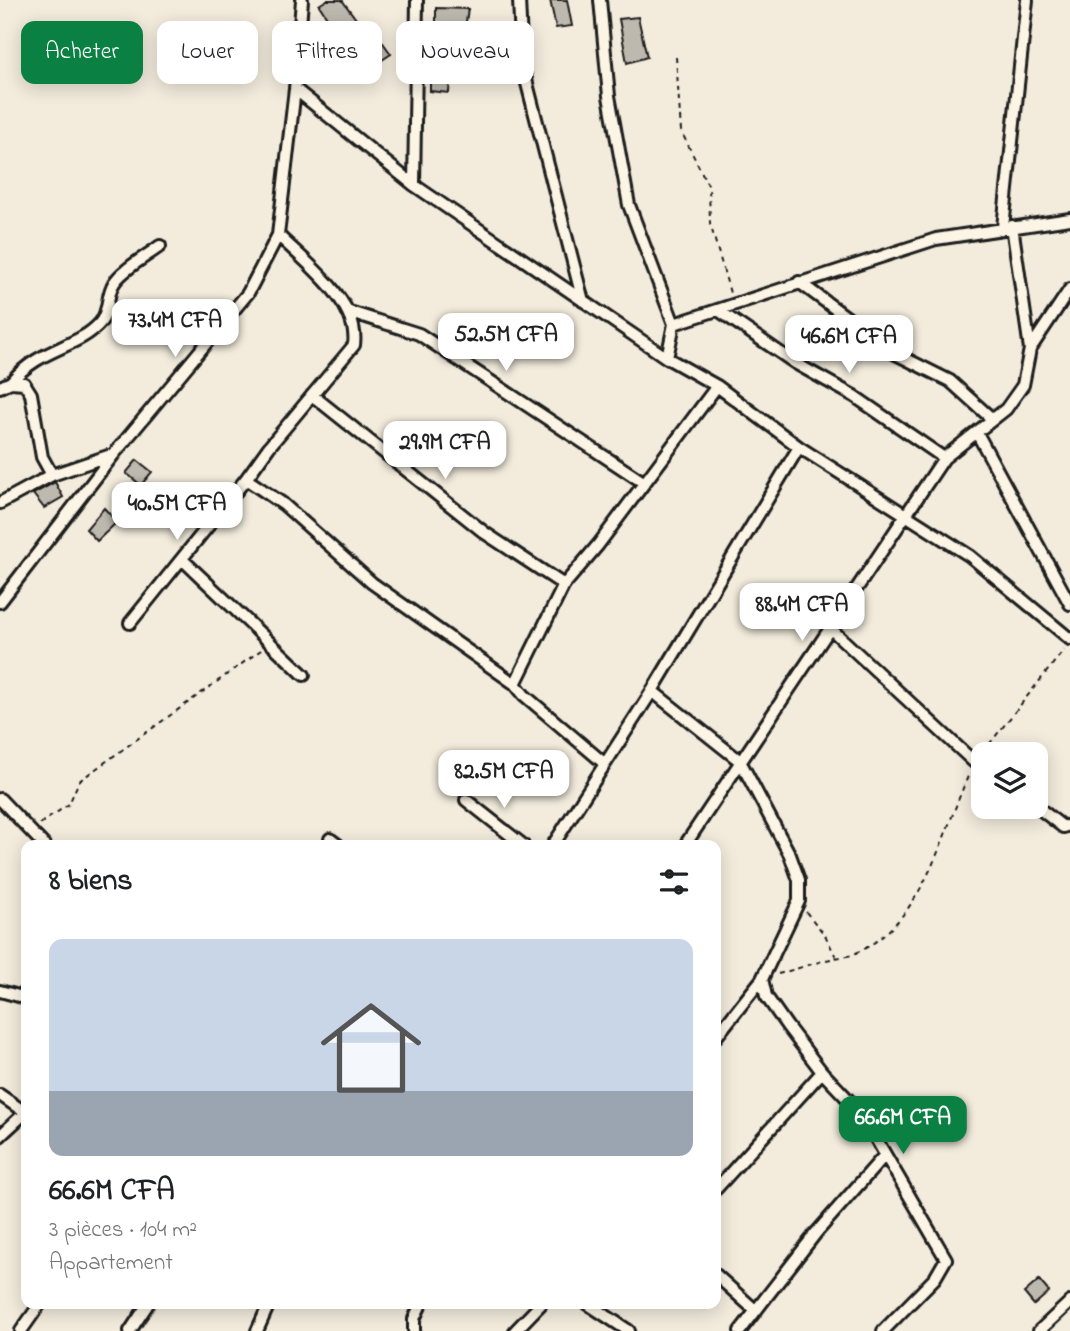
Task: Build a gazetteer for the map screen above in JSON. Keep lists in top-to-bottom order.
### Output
{
  "page": {
    "chip": [
      "Acheter",
      "Louer",
      "Filtres",
      "Nouveau"
    ],
    "price": [
      "73.4M CFA",
      "52.5M CFA",
      "46.6M CFA",
      "29.9M CFA",
      "40.5M CFA",
      "88.4M CFA",
      "82.5M CFA",
      "66.6M CFA"
    ],
    "heading": "8 biens",
    "list": [
      {
        "name": "66.6M CFA",
        "note": "3 pièces · 104 m² · Appartement"
      }
    ]
  }
}
